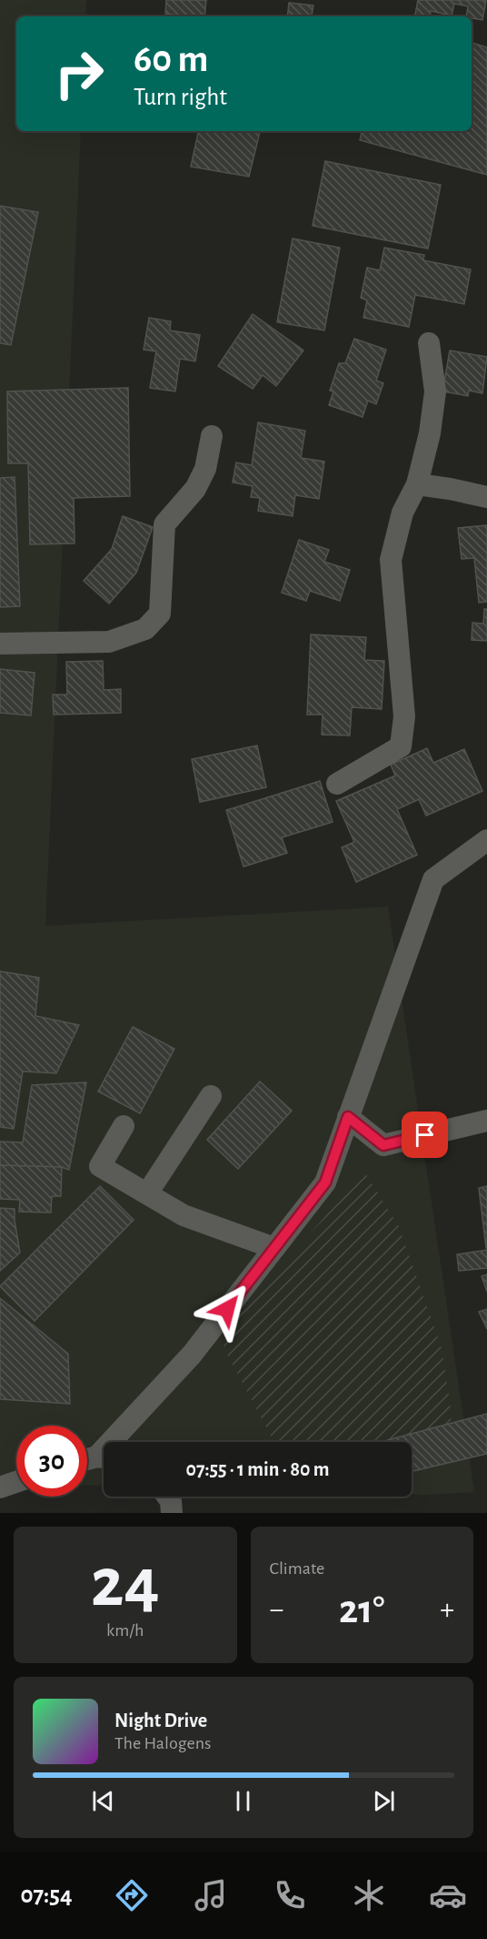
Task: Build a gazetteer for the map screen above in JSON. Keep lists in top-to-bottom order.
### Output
{
  "page": {
    "turn": ["60 m", "Turn right"],
    "limit": "30",
    "trip": "07:55 · 1 min · 80 m",
    "tile": [
      ["24", "km/h"],
      "Climate"
    ],
    "heat": ["−", "21°", "+"],
    "song": ["Night Drive", "The Halogens"],
    "tabs": "07:54"
  }
}
